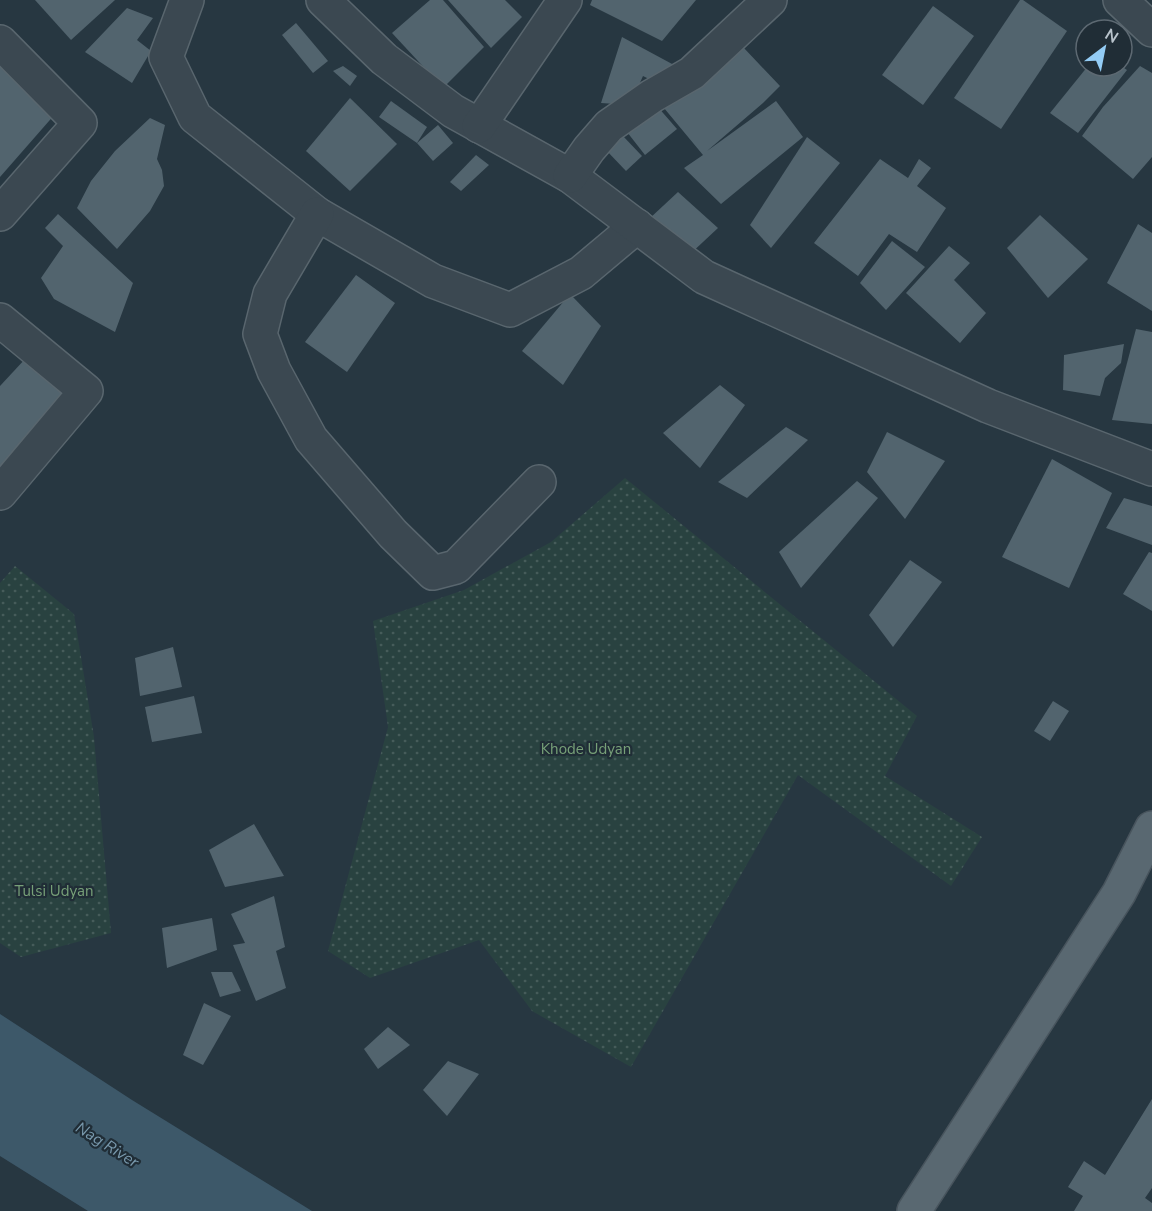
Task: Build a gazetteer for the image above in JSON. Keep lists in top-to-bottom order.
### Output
{
  "water": ["Nag River"],
  "parks": ["Khode Udyan", "Tulsi Udyan"],
  "north": "top right"
}
